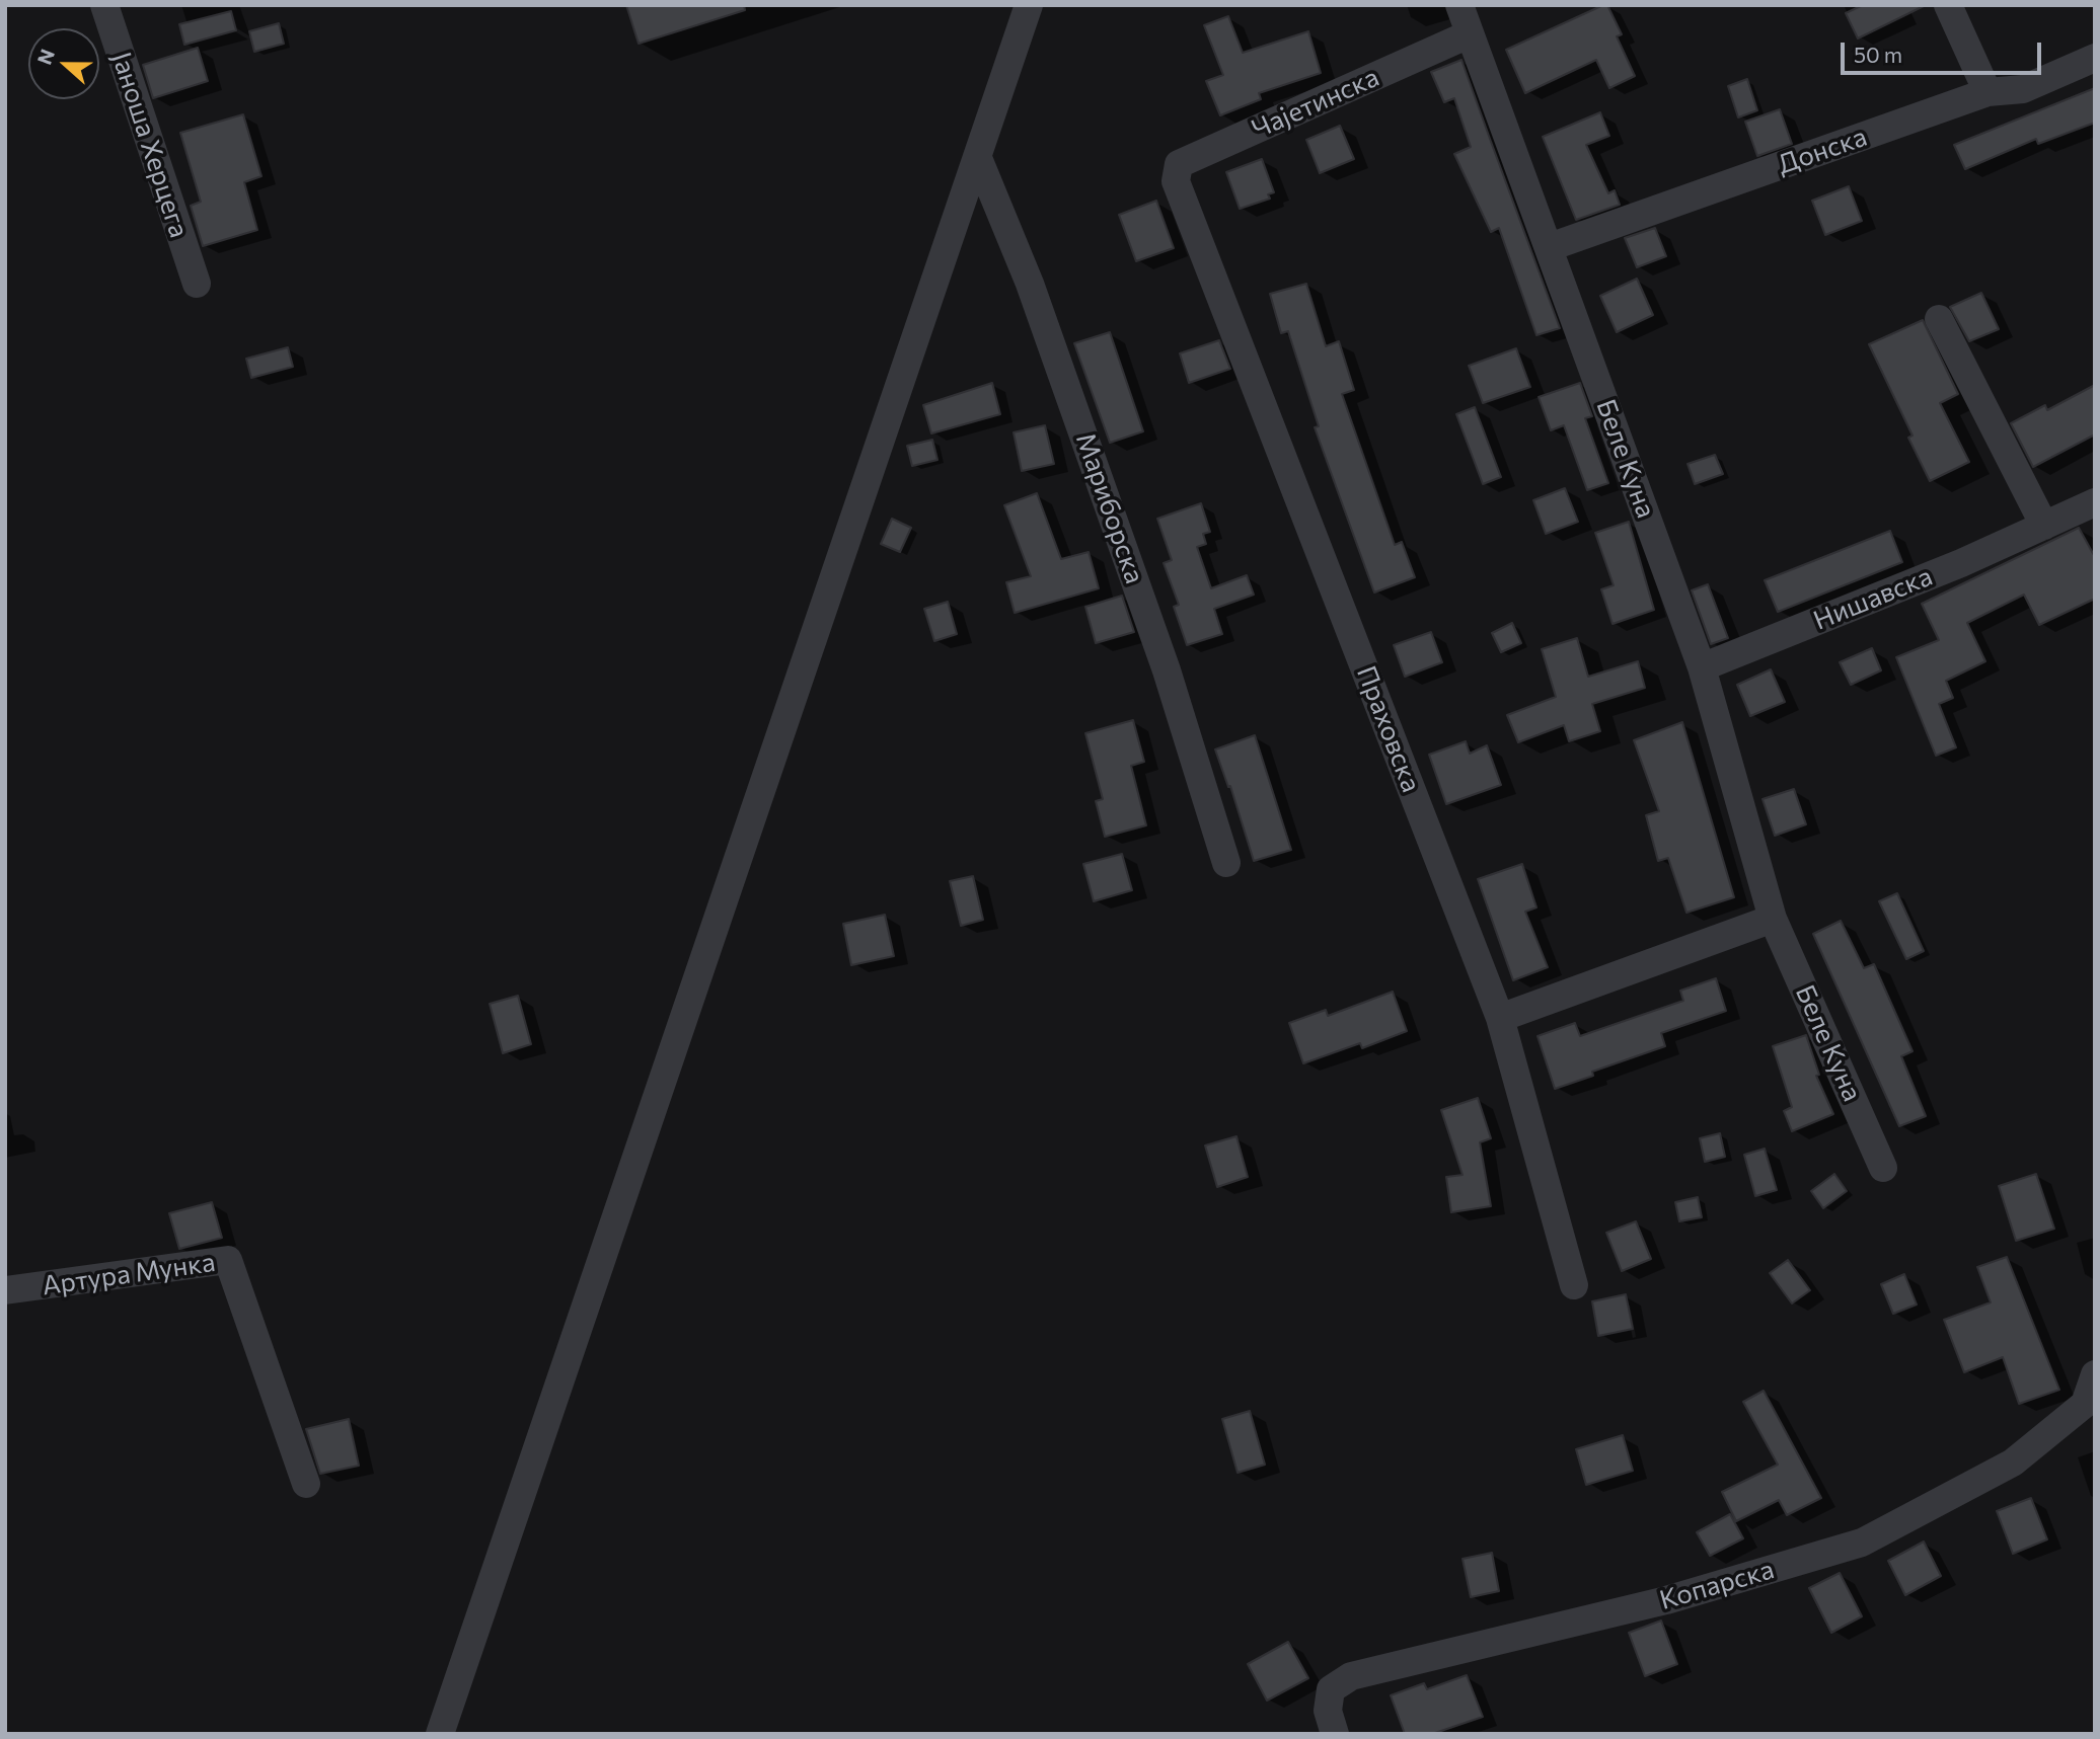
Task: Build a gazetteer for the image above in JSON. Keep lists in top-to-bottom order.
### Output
{
  "streets": {
    "street": [
      "Чајетинска",
      "Јаноша Херцега",
      "Донска",
      "Беле Куна",
      "Мариборска",
      "Нишавска",
      "Праховска",
      "Артура Мунка",
      "Копарска"
    ]
  },
  "crossings": [
    ["Чајетинска", "Беле Куна"],
    ["Чајетинска", "Праховска"],
    ["Донска", "Беле Куна"],
    ["Беле Куна", "Нишавска"]
  ],
  "scale_bar": "50 m",
  "north": "left"
}
